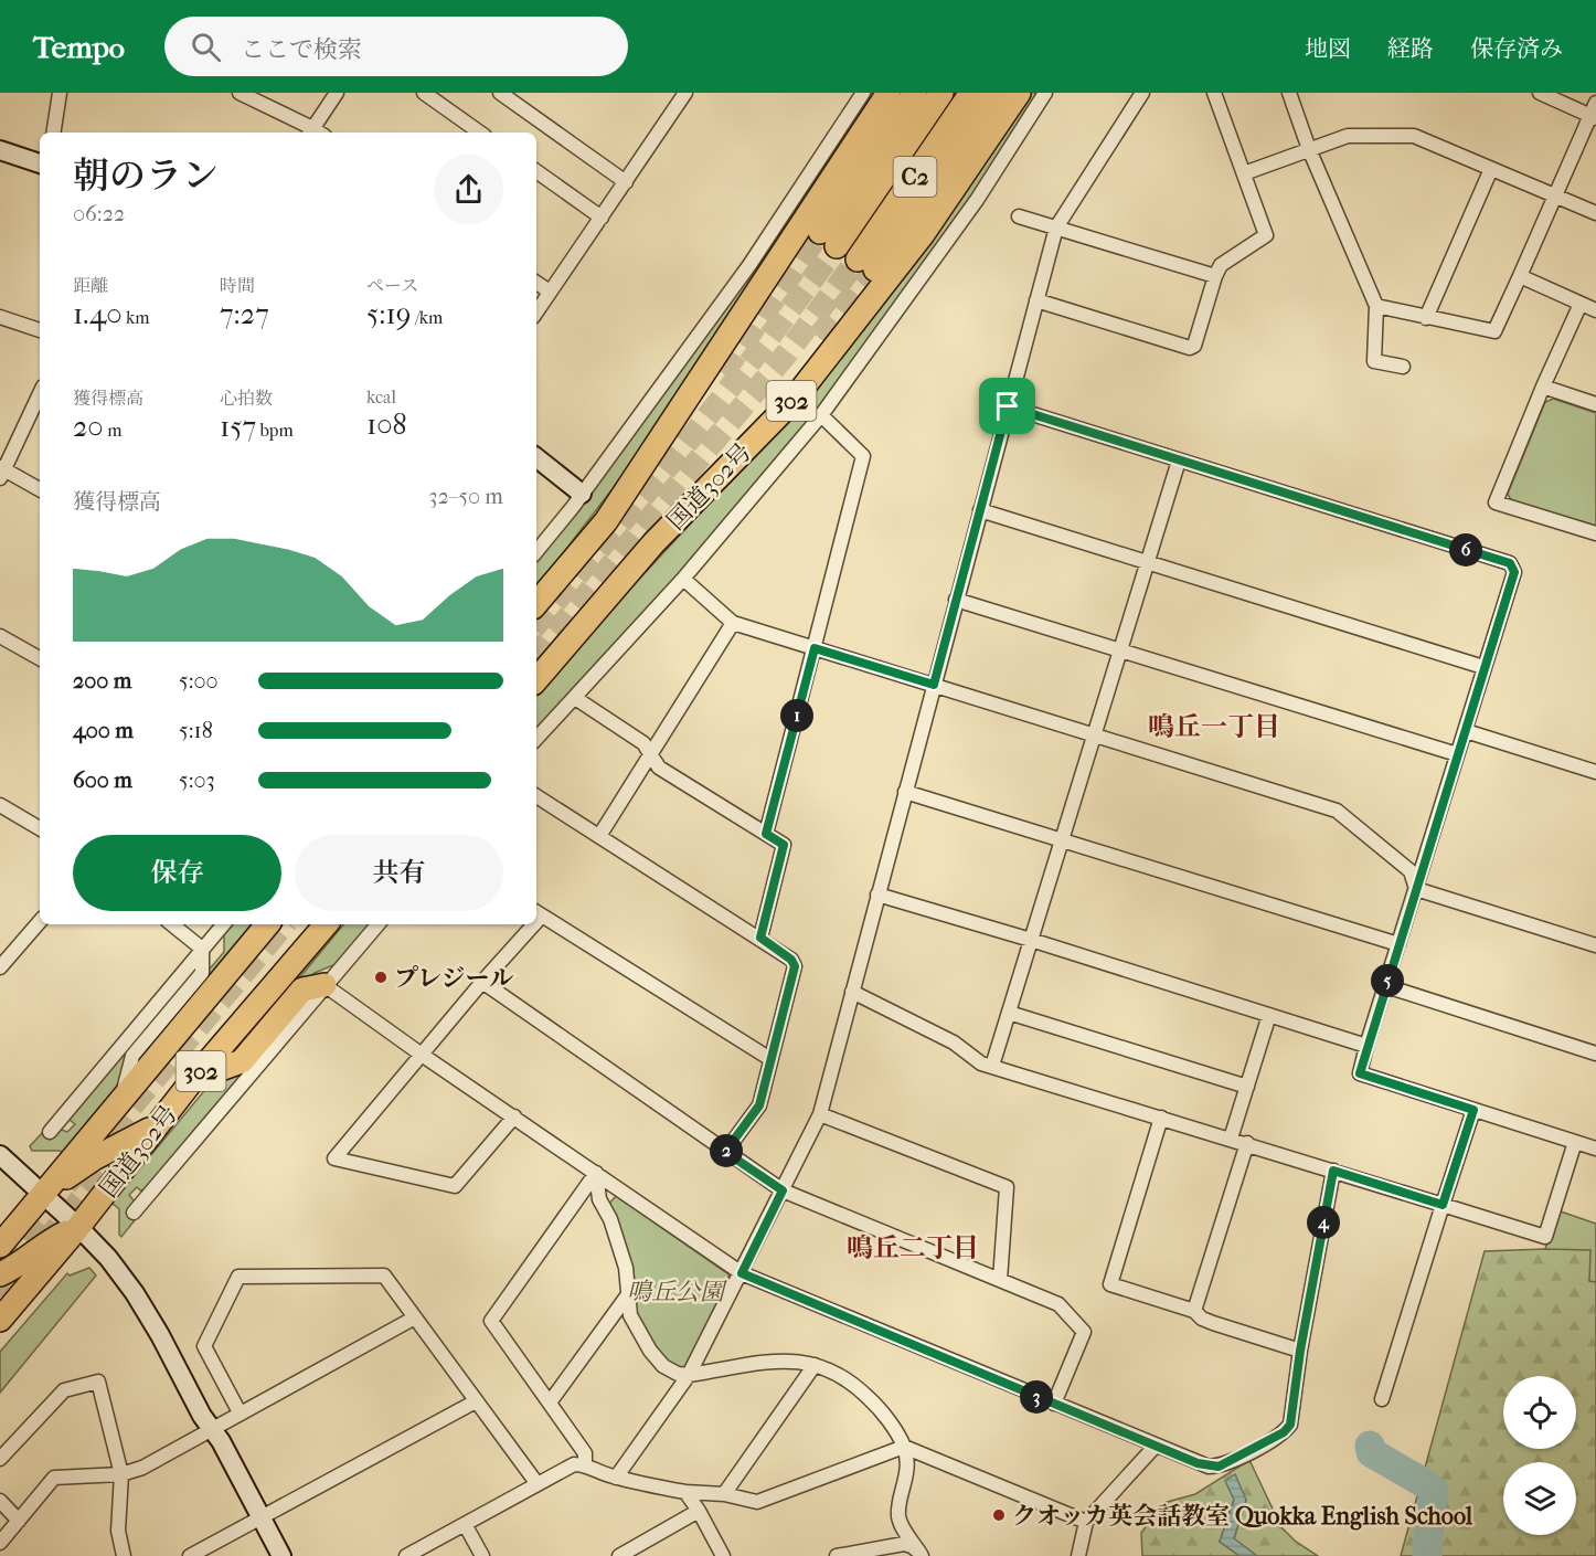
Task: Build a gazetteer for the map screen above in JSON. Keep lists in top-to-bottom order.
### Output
{
  "streets": {
    "highway": ["C2", "302", "国道302号"]
  },
  "districts": ["鳴丘一丁目", "鳴丘二丁目"],
  "parks": ["鳴丘公園"],
  "places": ["プレジール", "クオッカ英会話教室 Quokka English School"],
  "page": {
    "header": "Tempo",
    "search": "ここで検索",
    "nav": ["地図", "経路", "保存済み"],
    "heading": ["朝のラン", "06:22"],
    "stats": [
      ["距離", "1.40 km"],
      ["時間", "7:27"],
      ["ペース", "5:19 /km"],
      ["獲得標高", "20 m"],
      ["心拍数", "157 bpm"],
      ["kcal", "108"]
    ],
    "chart": ["獲得標高", "32–50 m"],
    "pins": [
      "6",
      "1",
      "5",
      "2",
      "4",
      "3"
    ],
    "list": [
      {
        "name": "200 m",
        "note": "5:00"
      },
      {
        "name": "400 m",
        "note": "5:18"
      },
      {
        "name": "600 m",
        "note": "5:03"
      }
    ],
    "buttons": ["保存", "共有"]
  }
}
